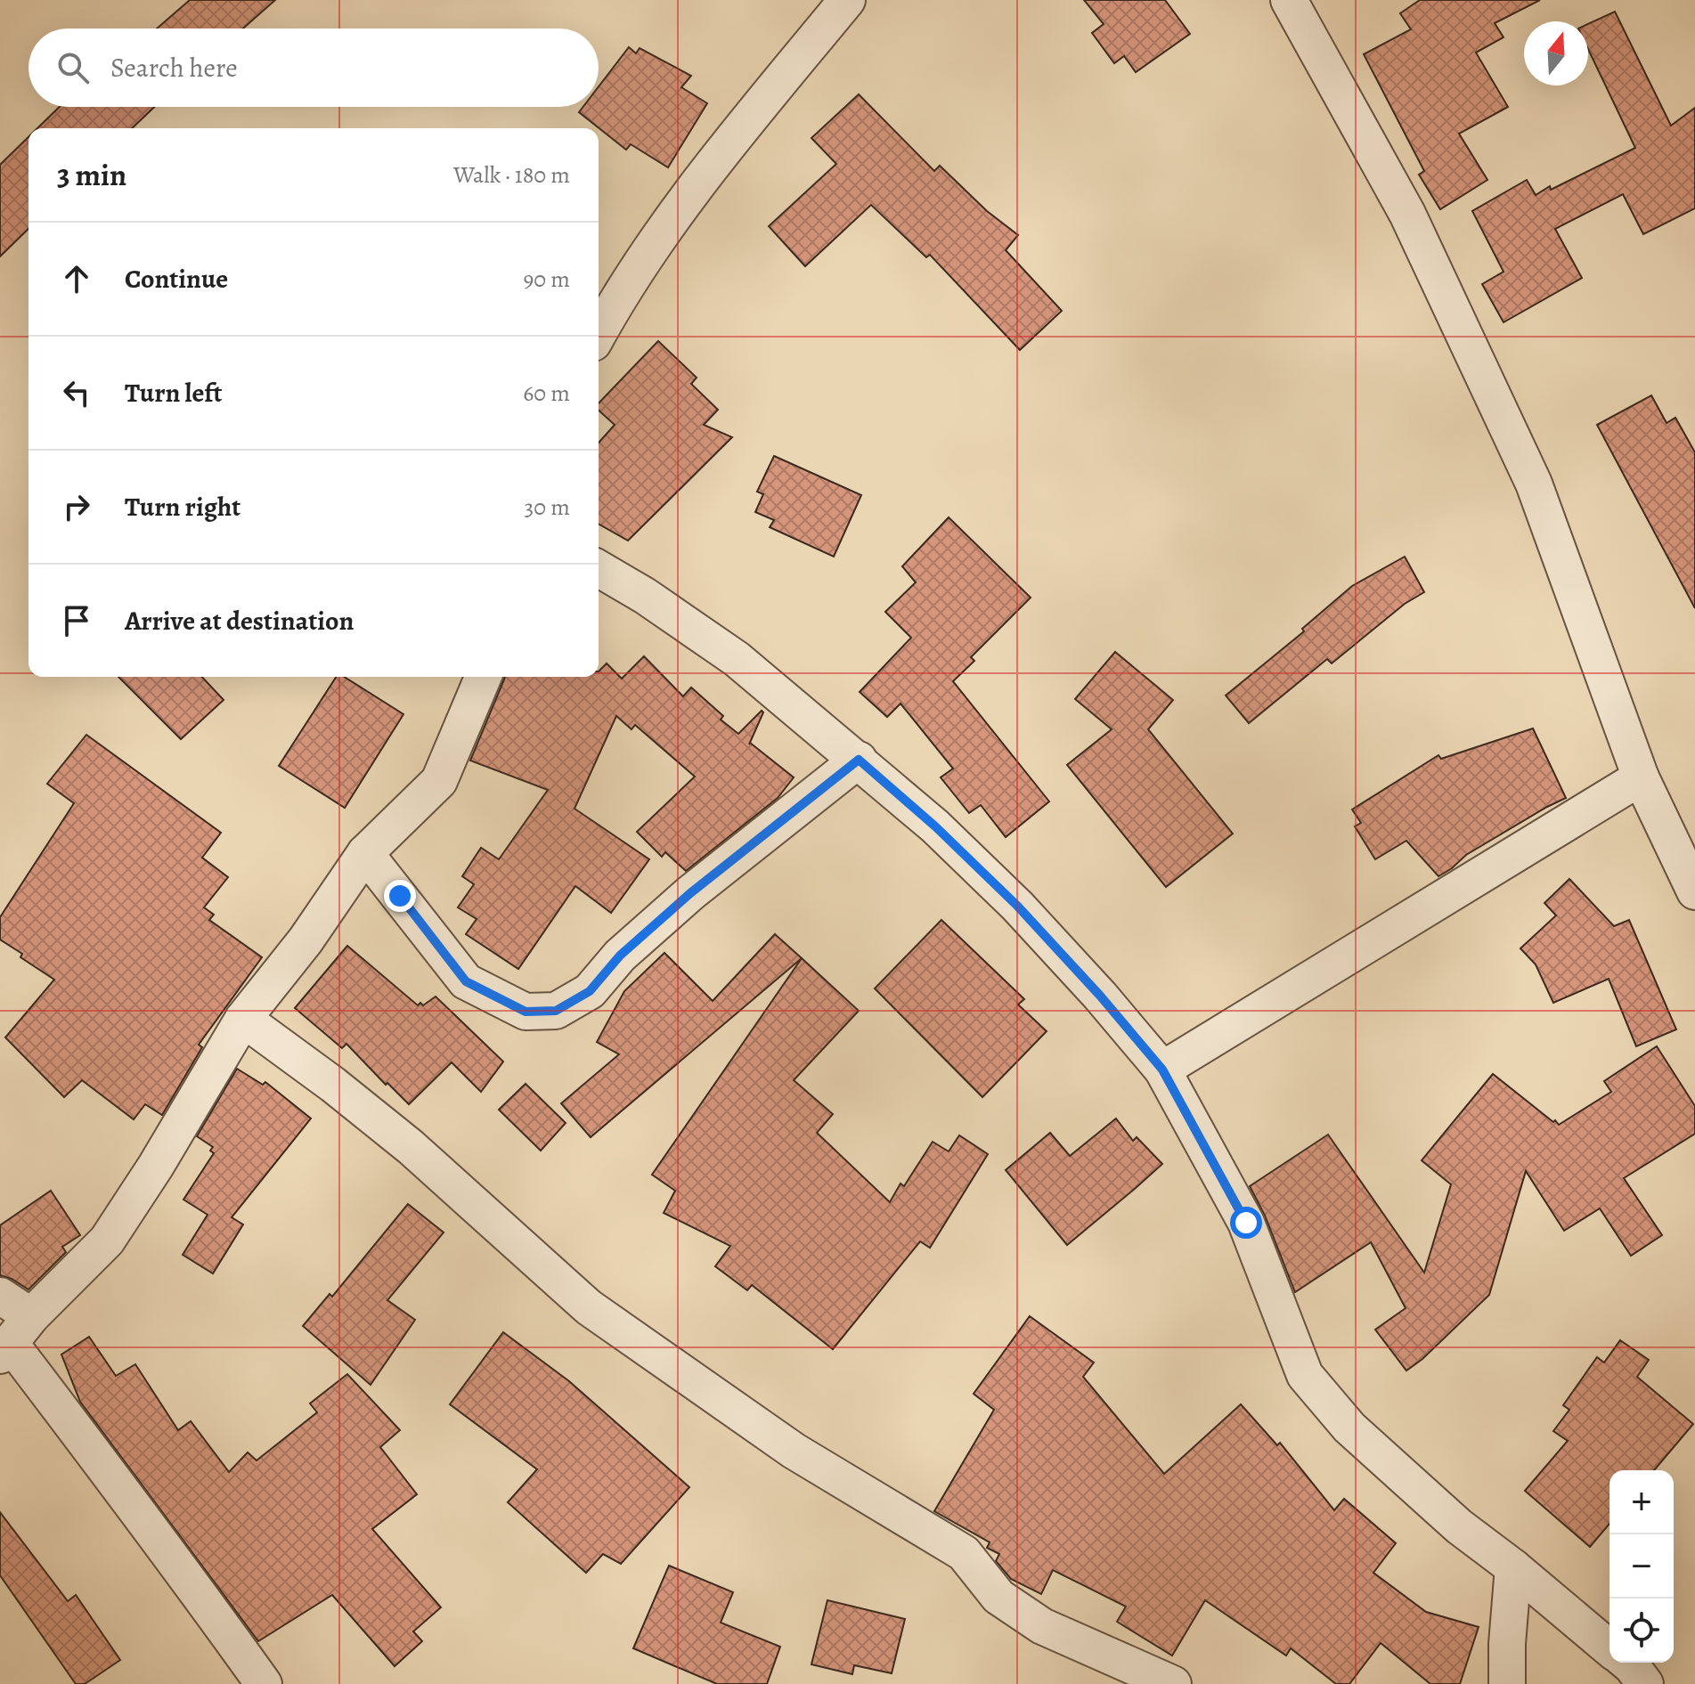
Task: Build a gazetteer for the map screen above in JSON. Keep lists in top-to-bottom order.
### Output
{
  "north": "top",
  "page": {
    "search": "Search here",
    "heading": ["3 min", "Walk · 180 m"],
    "list": [
      ["Continue", "90 m"],
      ["Turn left", "60 m"],
      ["Turn right", "30 m"],
      "Arrive at destination"
    ],
    "map_buttons": ["+", "−"]
  }
}
